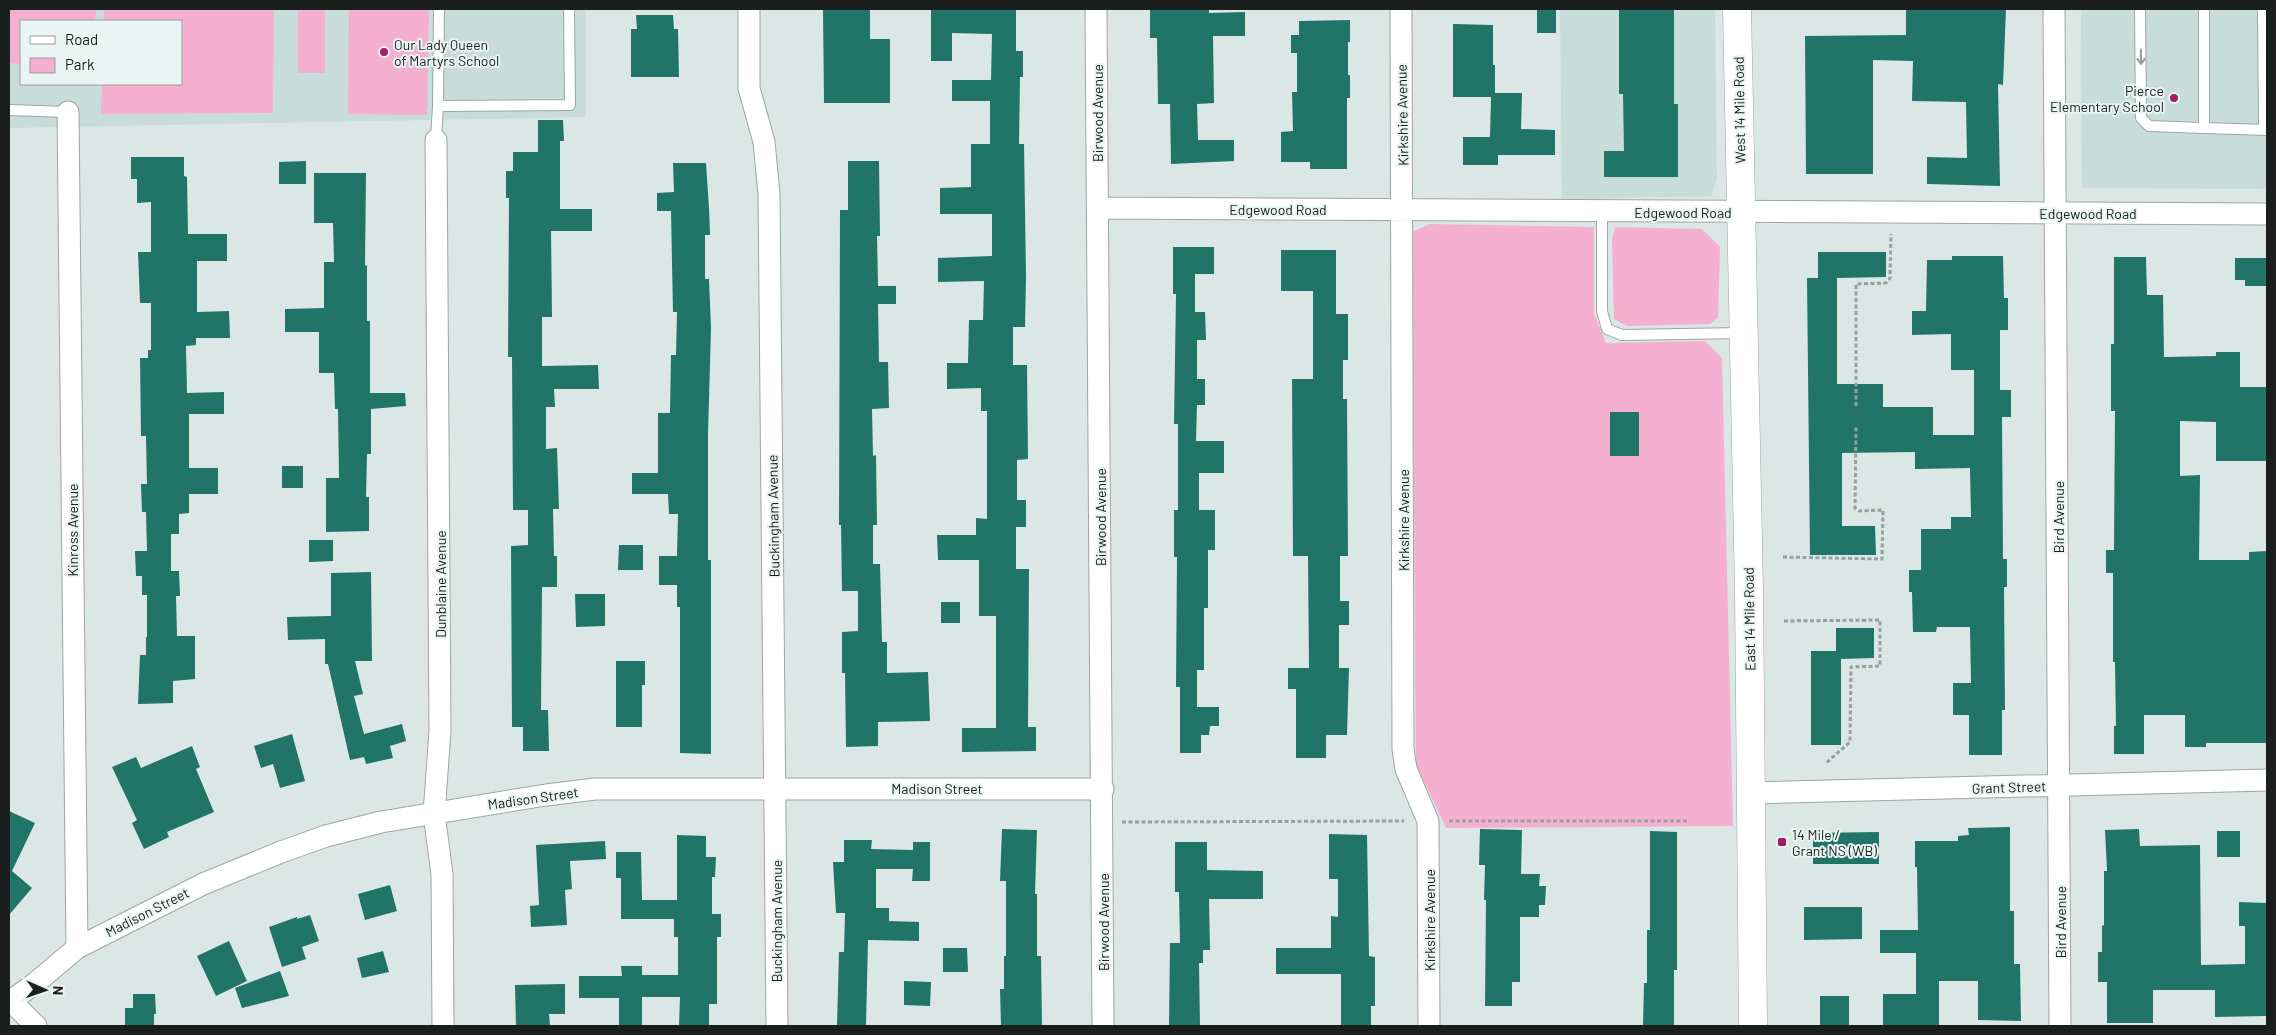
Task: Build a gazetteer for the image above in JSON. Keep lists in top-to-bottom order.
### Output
{
  "streets": {
    "main road": ["West 14 Mile Road", "East 14 Mile Road"],
    "street": [
      "Birwood Avenue",
      "Kirkshire Avenue",
      "Edgewood Road",
      "Buckingham Avenue",
      "Bird Avenue",
      "Kinross Avenue",
      "Dunblaine Avenue",
      "Grant Street",
      "Madison Street"
    ]
  },
  "crossings": [
    ["West 14 Mile Road", "Edgewood Road"],
    ["West 14 Mile Road", "East 14 Mile Road"],
    ["Birwood Avenue", "Edgewood Road"],
    ["Birwood Avenue", "Madison Street"],
    ["Kirkshire Avenue", "Edgewood Road"],
    ["Edgewood Road", "Bird Avenue"],
    ["Edgewood Road", "East 14 Mile Road"],
    ["Buckingham Avenue", "Madison Street"],
    ["Bird Avenue", "Grant Street"],
    ["Kinross Avenue", "Madison Street"],
    ["Dunblaine Avenue", "Madison Street"],
    ["East 14 Mile Road", "Grant Street"]
  ],
  "places": {
    "other": ["Our Lady Queen of Martyrs School", "Pierce Elementary School"],
    "transit": ["14 Mile / Grant NS (WB)"]
  },
  "legend": ["Road", "Park"],
  "north": "right"
}
